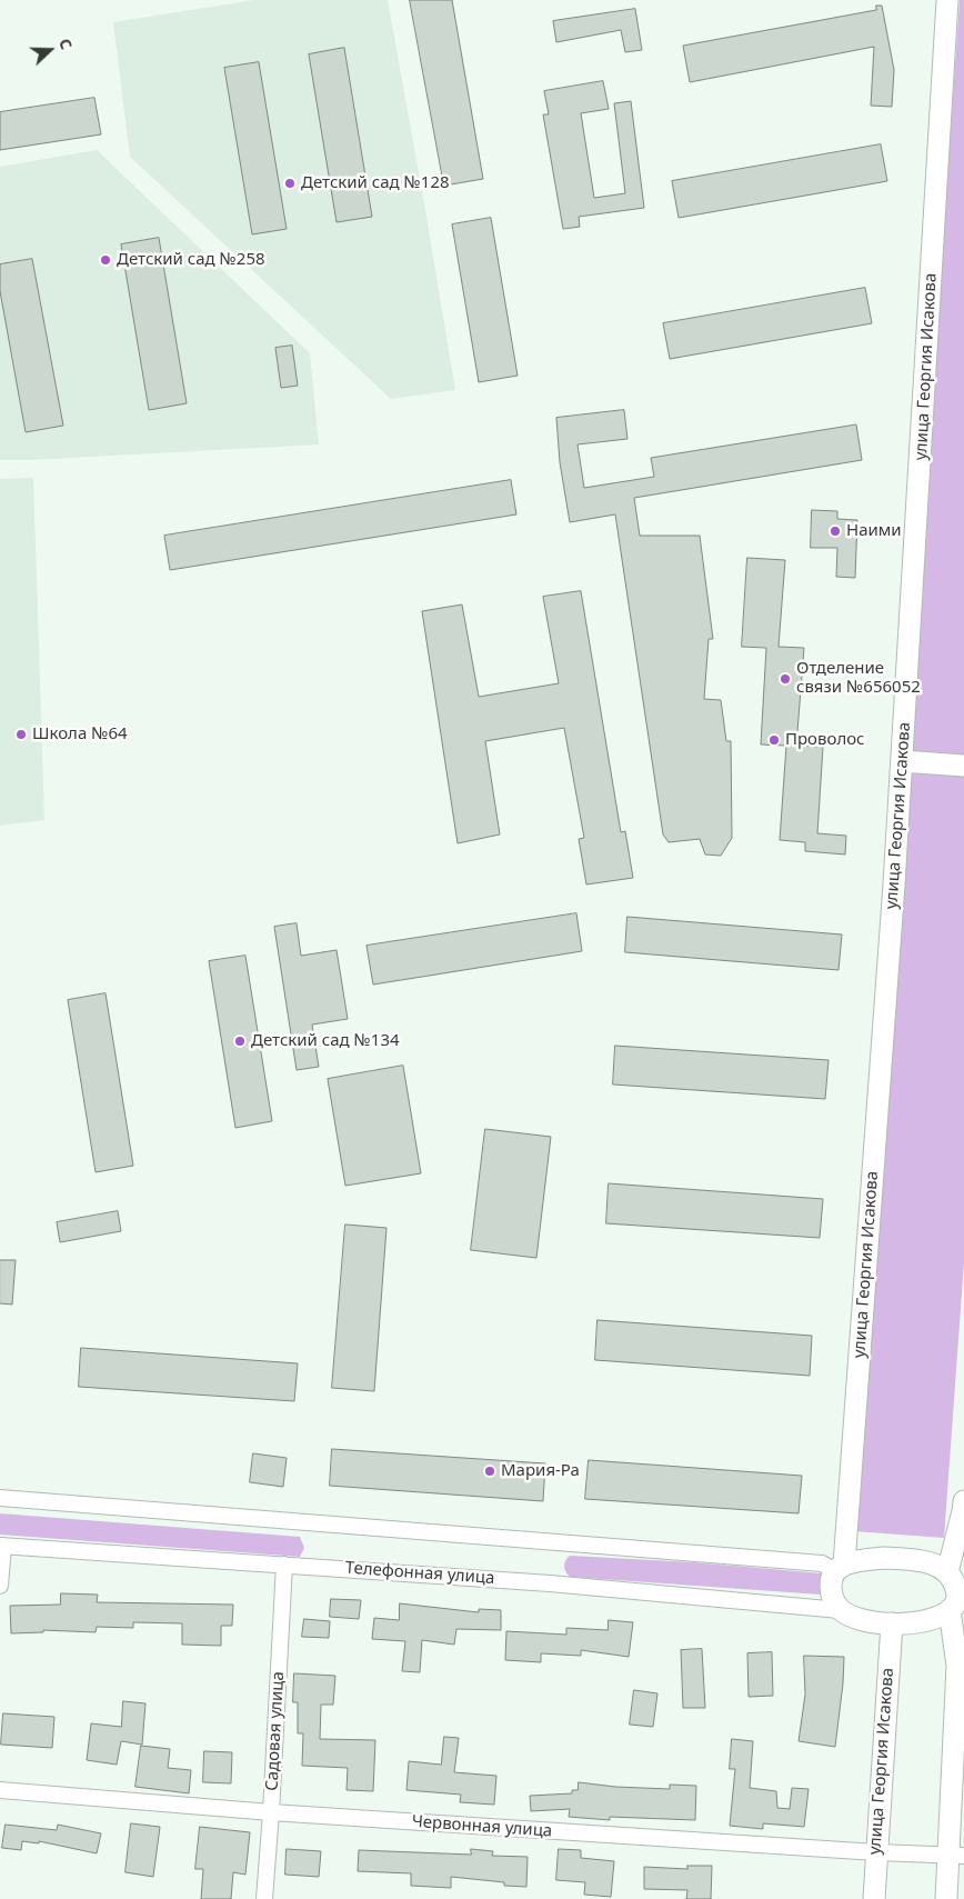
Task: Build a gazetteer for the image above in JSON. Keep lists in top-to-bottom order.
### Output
{
  "streets": {
    "street": [
      "улица Георгия Исакова",
      "Телефонная улица",
      "Садовая улица",
      "Червонная улица"
    ]
  },
  "crossings": [
    ["улица Георгия Исакова", "Телефонная улица"],
    ["улица Георгия Исакова", "Червонная улица"],
    ["Телефонная улица", "Садовая улица"],
    ["Садовая улица", "Червонная улица"]
  ],
  "places": [
    "Детский сад №128",
    "Детский сад №258",
    "Наими",
    "Отделение связи №656052",
    "Школа №64",
    "Проволос",
    "Детский сад №134",
    "Мария-Ра"
  ],
  "north": "right"
}
